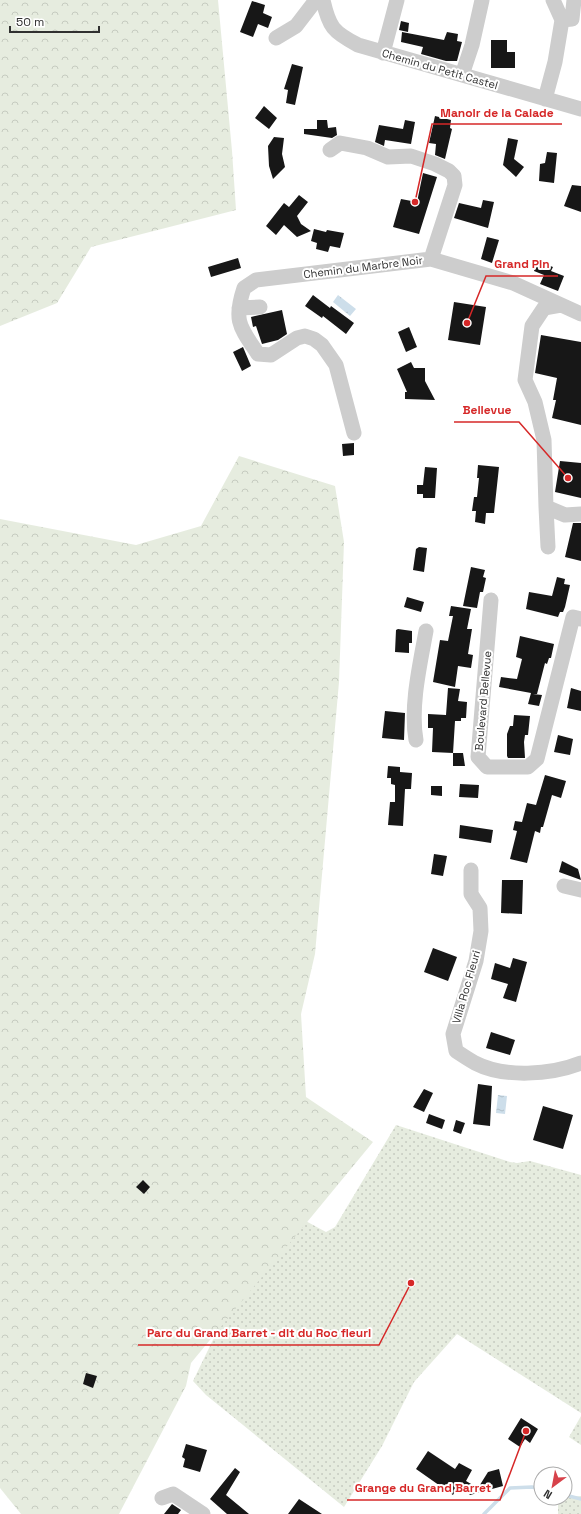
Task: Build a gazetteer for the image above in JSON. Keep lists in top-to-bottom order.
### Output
{
  "streets": {
    "street": [
      "Chemin du Petit Castel",
      "Chemin du Marbre Noir",
      "Boulevard Bellevue",
      "Villa Roc Fleuri"
    ]
  },
  "places": [
    "Manoir de la Calade",
    "Grand Pin",
    "Bellevue",
    "Parc du Grand Barret - dit du Roc fleuri",
    "Grange du Grand Barret"
  ],
  "scale_bar": "50 m",
  "north": "bottom left"
}
